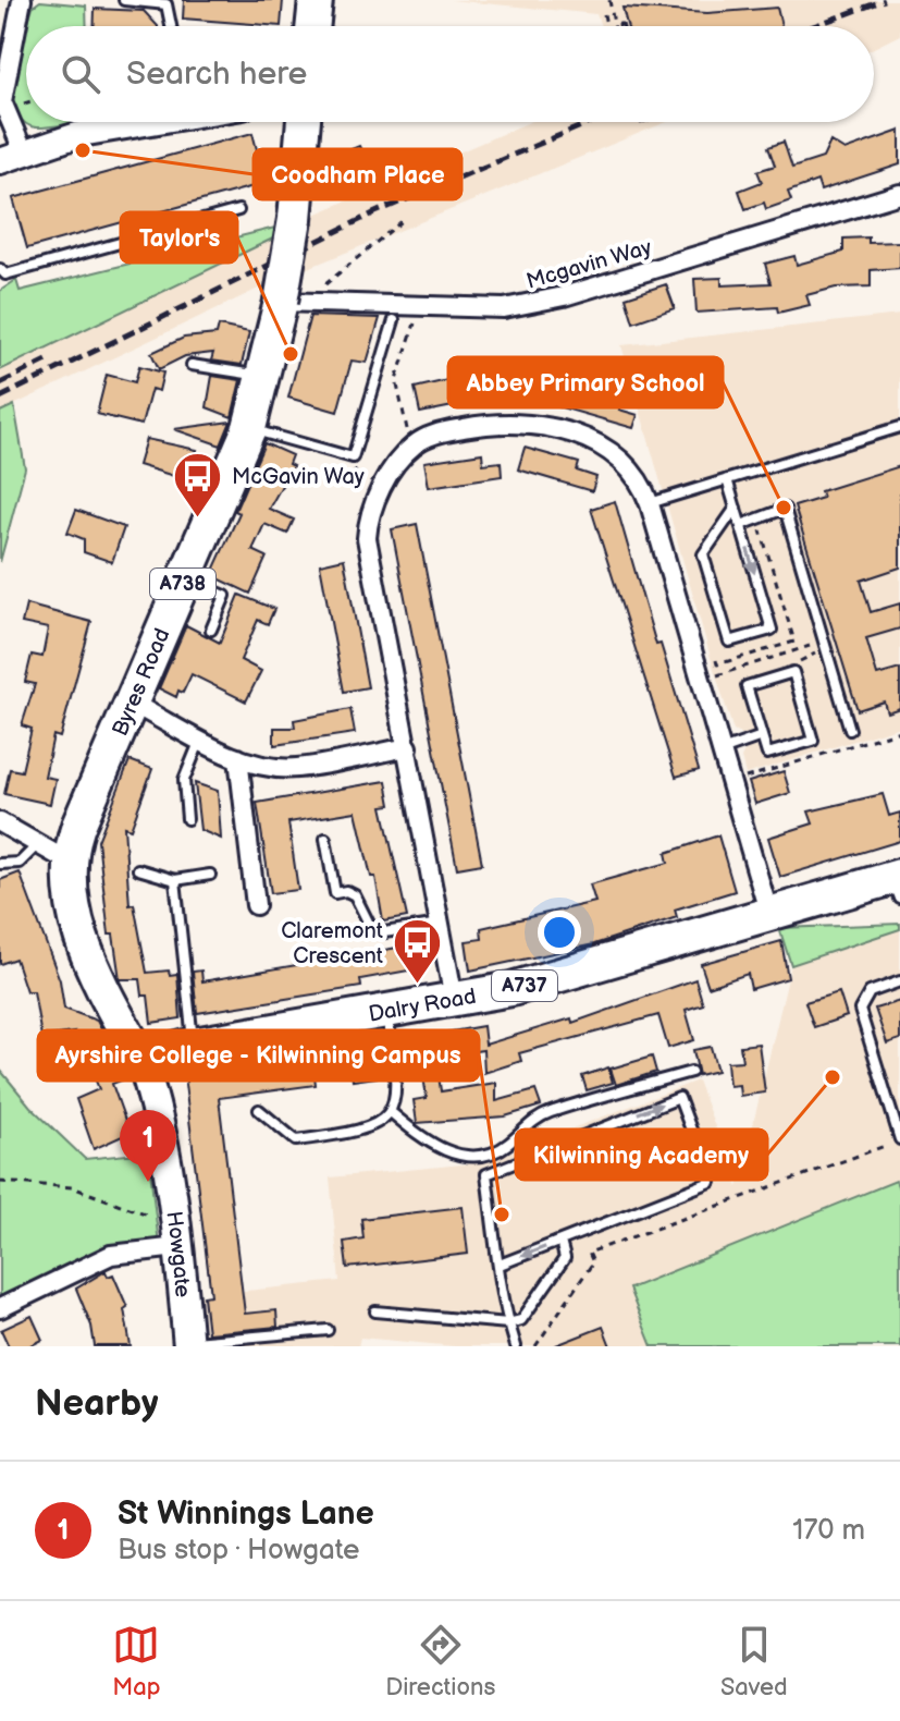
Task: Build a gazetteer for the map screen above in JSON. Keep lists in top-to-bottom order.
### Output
{
  "streets": {
    "highway": [
      "A738",
      "Byres Road",
      "A737",
      "Dalry Road"
    ],
    "main road": ["Howgate"],
    "street": ["Mcgavin Way"]
  },
  "crossings": [
    ["Mcgavin Way", "A738"],
    ["Mcgavin Way", "Byres Road"],
    ["A738", "Byres Road"],
    ["Byres Road", "Dalry Road"],
    ["Byres Road", "Howgate"],
    ["Dalry Road", "Howgate"]
  ],
  "places": {
    "other": [
      "Coodham Place",
      "Taylor's",
      "Abbey Primary School",
      "Kilwinning Academy",
      "Ayrshire College - Kilwinning Campus"
    ],
    "bus stop": ["McGavin Way", "Claremont Crescent"]
  },
  "page": {
    "search": "Search here",
    "pins": "1",
    "heading": "Nearby",
    "list": [
      {
        "mark": "1",
        "name": "St Winnings Lane",
        "note": "Bus stop · Howgate",
        "value": "170 m"
      }
    ],
    "nav": ["Map", "Directions", "Saved"]
  }
}
